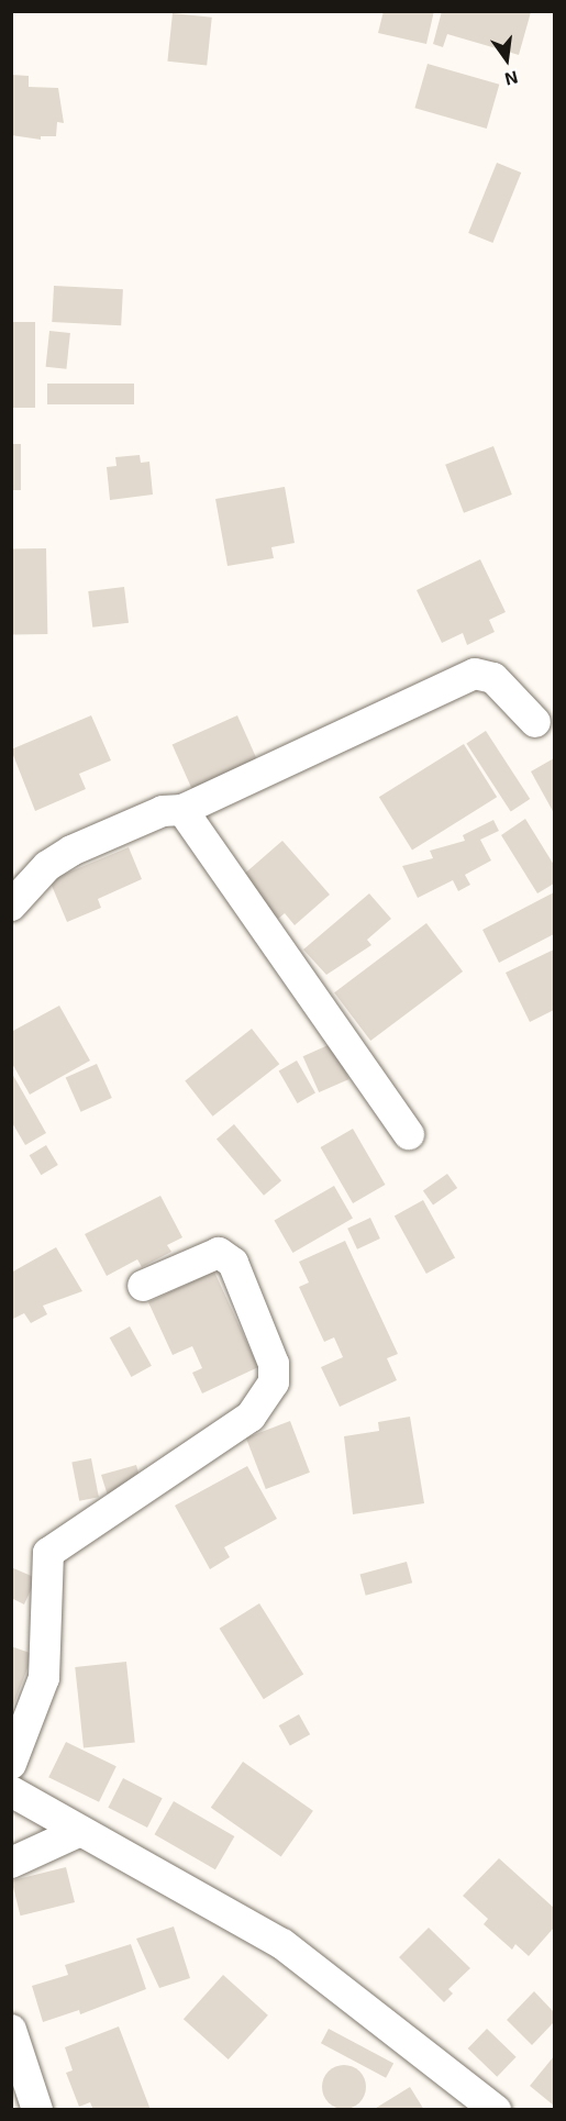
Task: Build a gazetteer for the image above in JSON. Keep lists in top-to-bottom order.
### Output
{
  "north": "bottom"
}
